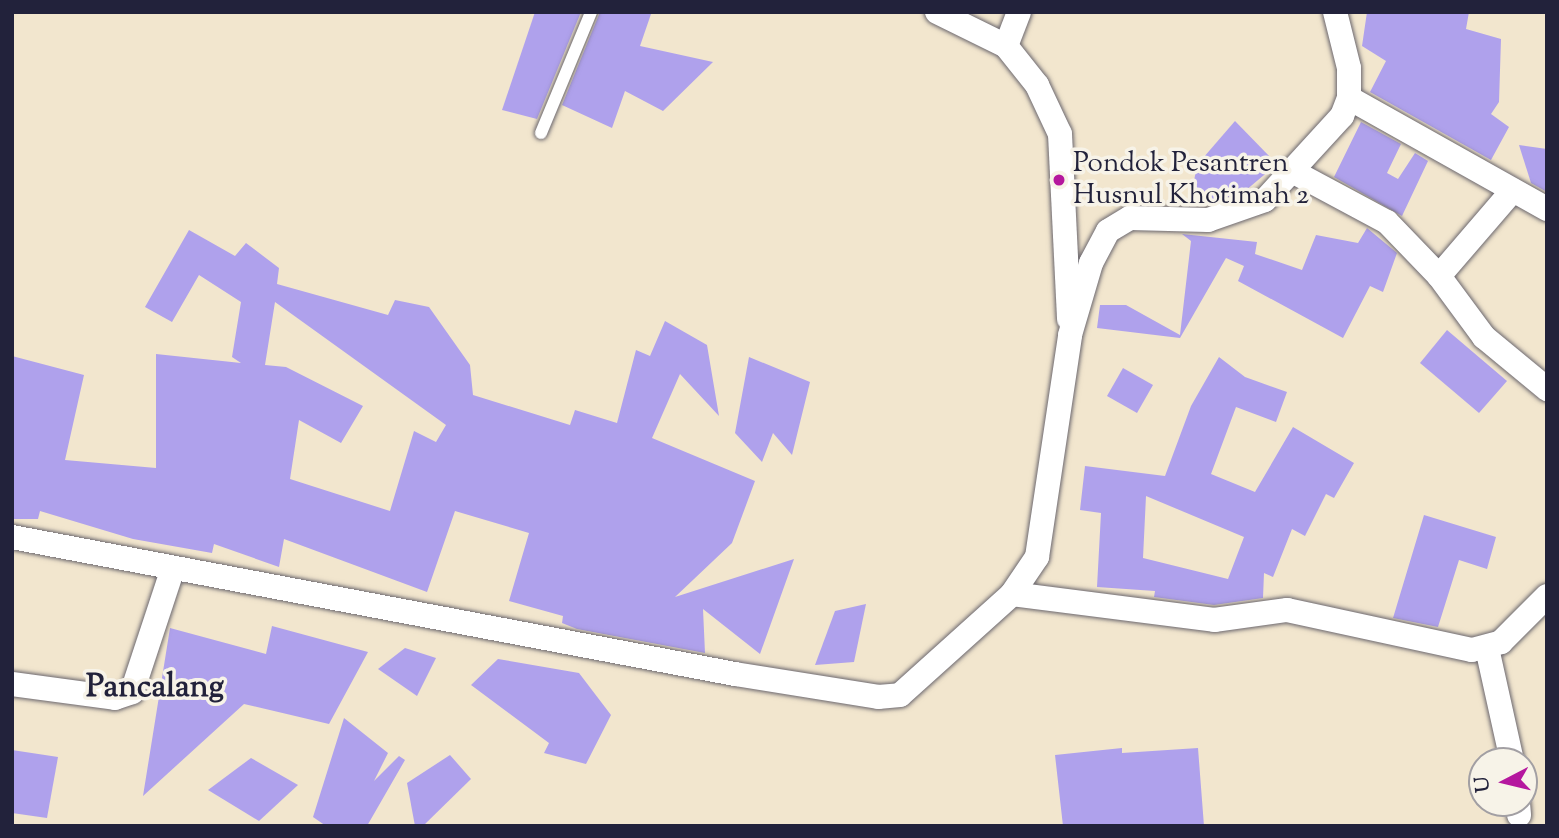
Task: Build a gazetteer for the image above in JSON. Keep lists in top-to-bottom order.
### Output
{
  "districts": ["Pancalang"],
  "places": ["Pondok Pesantren Husnul Khotimah 2"],
  "north": "left"
}
